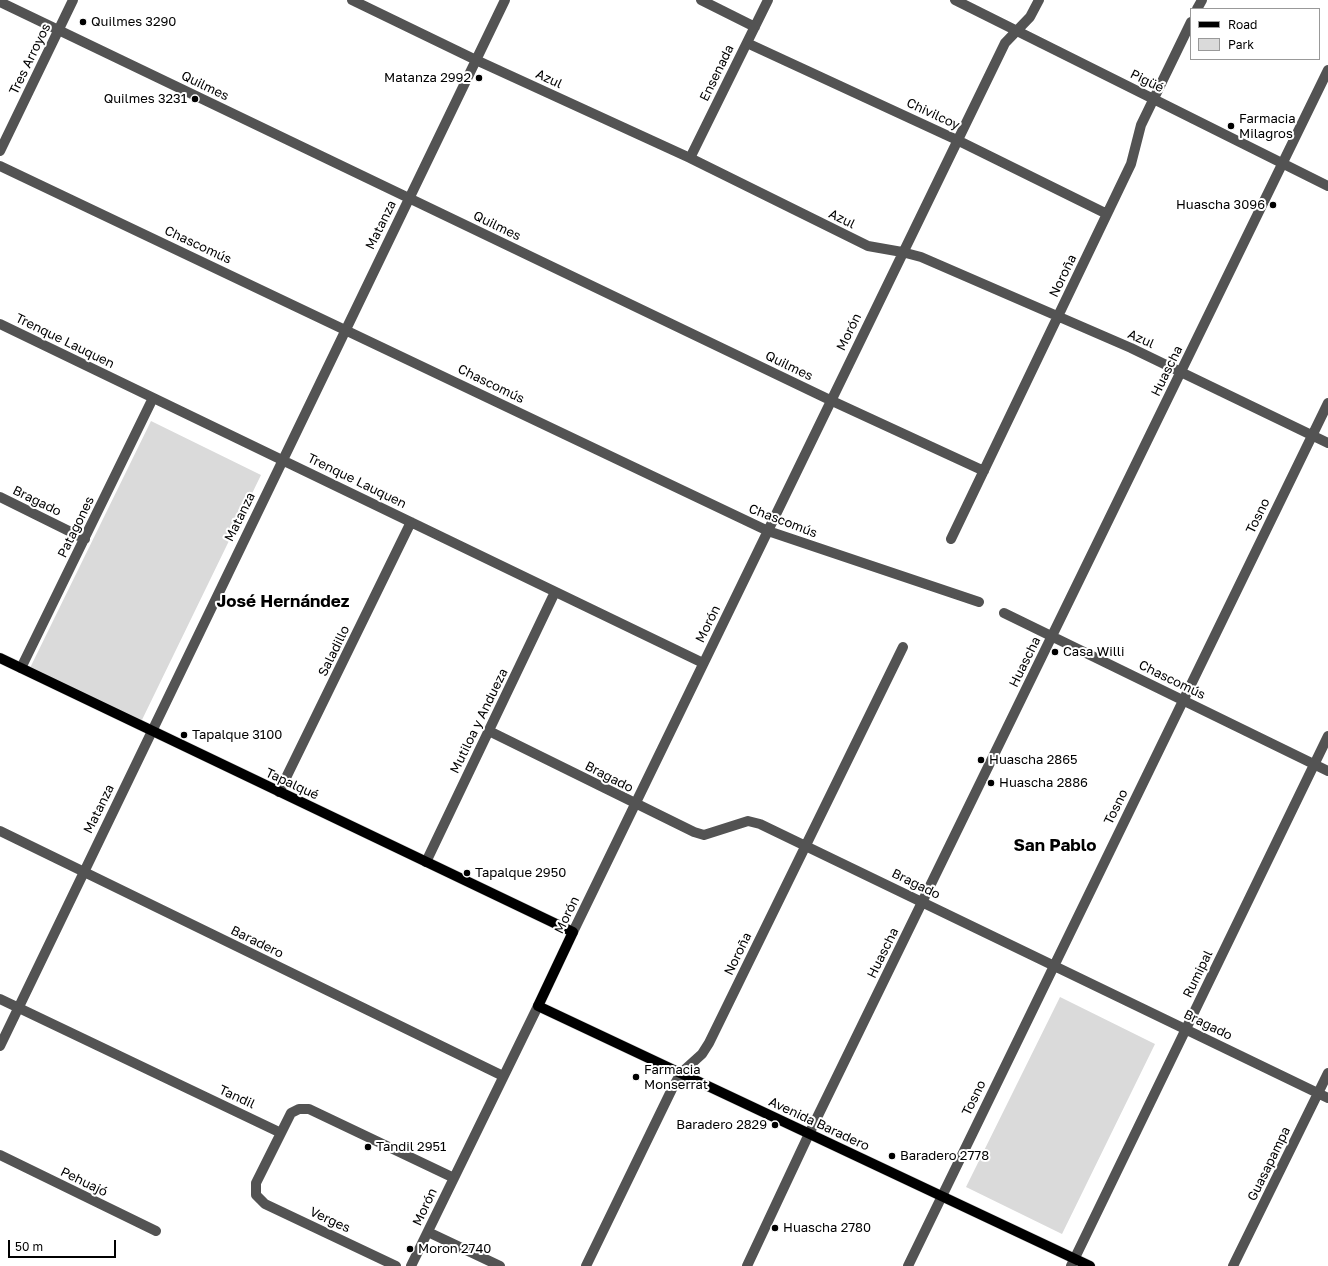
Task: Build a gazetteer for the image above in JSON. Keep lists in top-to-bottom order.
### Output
{
  "streets": {
    "main road": ["Morón", "Tapalqué", "Avenida Baradero"],
    "street": [
      "Tres Arroyos",
      "Ensenada",
      "Azul",
      "Pigüé",
      "Quilmes",
      "Chivilcoy",
      "Matanza",
      "Chascomús",
      "Noroña",
      "Trenque Lauquen",
      "Huascha",
      "Bragado",
      "Tosno",
      "Patagones",
      "Saladillo",
      "Mutiloa y Andueza",
      "Baradero",
      "Rumipal",
      "Tandil",
      "Guasapampa",
      "Pehuajó",
      "Verges"
    ]
  },
  "crossings": [
    ["Tres Arroyos", "Quilmes"],
    ["Ensenada", "Azul"],
    ["Ensenada", "Chivilcoy"],
    ["Azul", "Matanza"],
    ["Azul", "Noroña"],
    ["Azul", "Morón"],
    ["Azul", "Huascha"],
    ["Azul", "Tosno"],
    ["Pigüé", "Noroña"],
    ["Pigüé", "Morón"],
    ["Pigüé", "Huascha"],
    ["Quilmes", "Matanza"],
    ["Quilmes", "Noroña"],
    ["Quilmes", "Morón"],
    ["Chivilcoy", "Noroña"],
    ["Chivilcoy", "Morón"],
    ["Matanza", "Chascomús"],
    ["Matanza", "Trenque Lauquen"],
    ["Matanza", "Tapalqué"],
    ["Matanza", "Baradero"],
    ["Matanza", "Tandil"],
    ["Chascomús", "Morón"],
    ["Chascomús", "Huascha"],
    ["Chascomús", "Tosno"],
    ["Chascomús", "Rumipal"],
    ["Noroña", "Bragado"],
    ["Noroña", "Avenida Baradero"],
    ["Morón", "Trenque Lauquen"],
    ["Morón", "Bragado"],
    ["Morón", "Tapalqué"],
    ["Morón", "Baradero"],
    ["Morón", "Avenida Baradero"],
    ["Trenque Lauquen", "Patagones"],
    ["Trenque Lauquen", "Saladillo"],
    ["Trenque Lauquen", "Mutiloa y Andueza"],
    ["Huascha", "Bragado"],
    ["Huascha", "Avenida Baradero"],
    ["Bragado", "Tosno"],
    ["Bragado", "Patagones"],
    ["Bragado", "Mutiloa y Andueza"],
    ["Bragado", "Rumipal"],
    ["Bragado", "Guasapampa"],
    ["Tosno", "Avenida Baradero"],
    ["Patagones", "Tapalqué"],
    ["Saladillo", "Tapalqué"],
    ["Mutiloa y Andueza", "Tapalqué"],
    ["Rumipal", "Avenida Baradero"],
    ["Tandil", "Verges"]
  ],
  "districts": ["José Hernández", "San Pablo"],
  "places": [
    "Quilmes 3290",
    "Matanza 2992",
    "Quilmes 3231",
    "Farmacia Milagros",
    "Huascha 3096",
    "Casa Willi",
    "Tapalque 3100",
    "Huascha 2865",
    "Huascha 2886",
    "Tapalque 2950",
    "Farmacia Monserrat",
    "Baradero 2829",
    "Tandil 2951",
    "Baradero 2778",
    "Huascha 2780",
    "Moron 2740"
  ],
  "legend": ["Road", "Park"],
  "scale_bar": "50 m"
}
